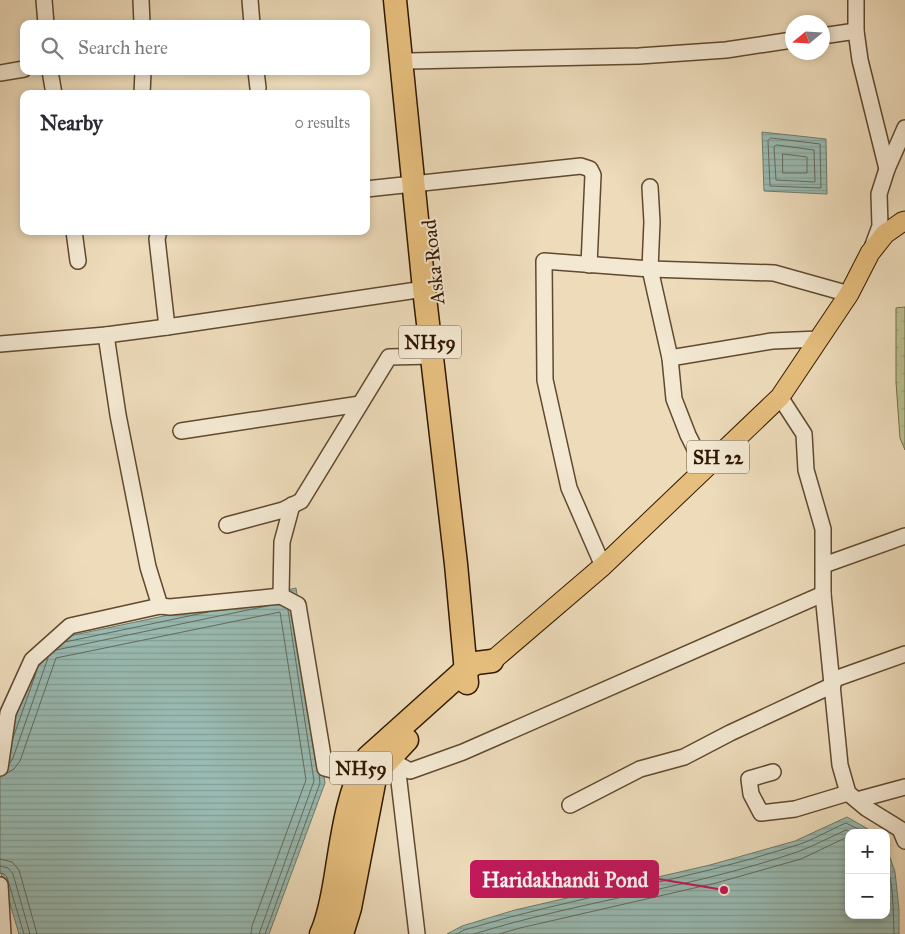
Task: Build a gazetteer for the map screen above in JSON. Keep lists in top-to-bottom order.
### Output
{
  "streets": {
    "highway": ["Aska Road", "NH59"],
    "main road": ["SH 22"]
  },
  "crossings": [
    ["Aska Road", "NH59"],
    ["Aska Road", "SH 22"],
    ["NH59", "SH 22"]
  ],
  "places": ["Haridakhandi Pond"],
  "north": "left",
  "page": {
    "search": "Search here",
    "heading": ["Nearby", "0 results"],
    "map_buttons": ["+", "−"]
  }
}
